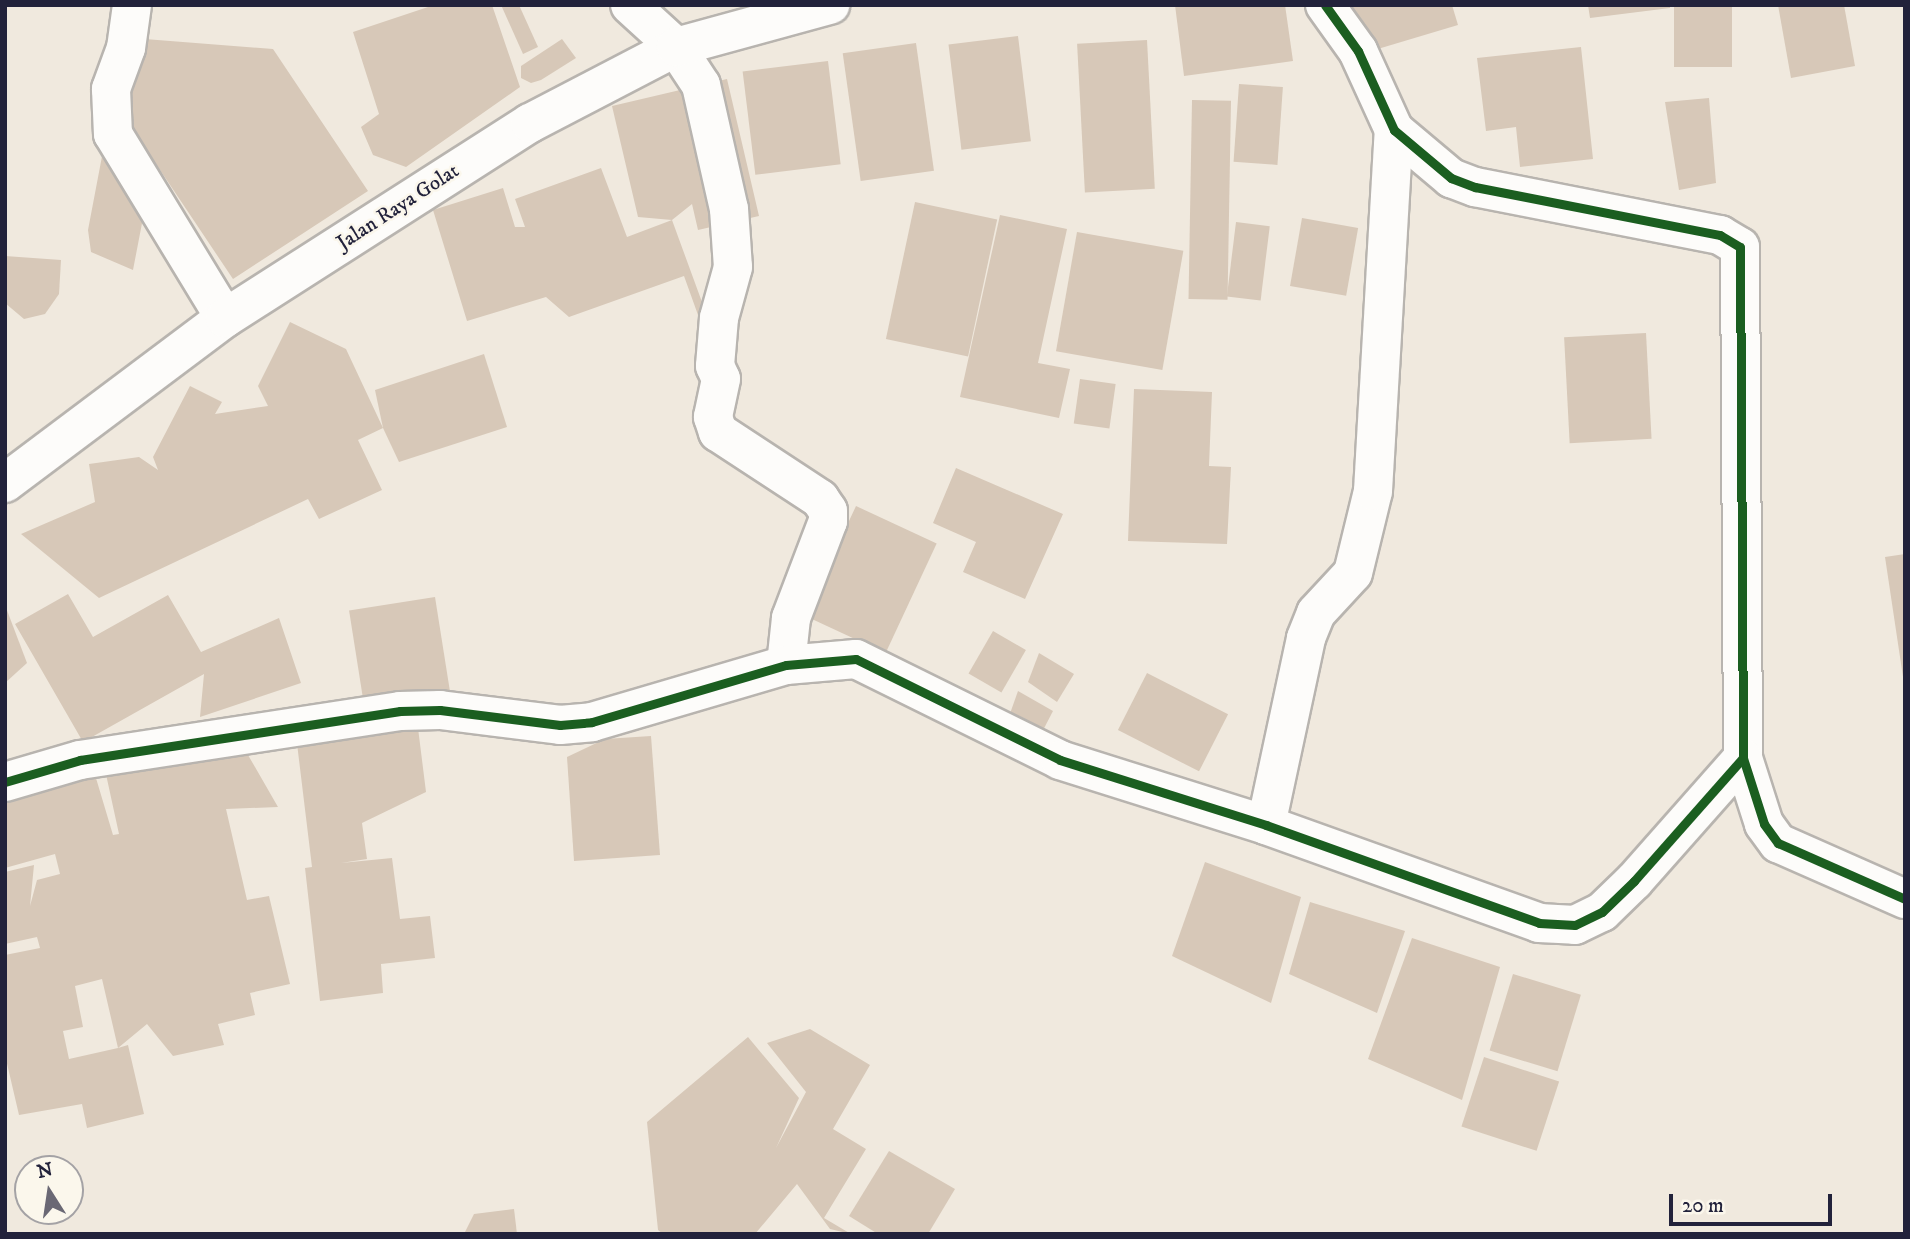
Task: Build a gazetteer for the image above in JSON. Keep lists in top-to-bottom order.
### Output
{
  "streets": {
    "street": ["Jalan Raya Golat"]
  },
  "scale_bar": "20 m",
  "north": "top"
}
